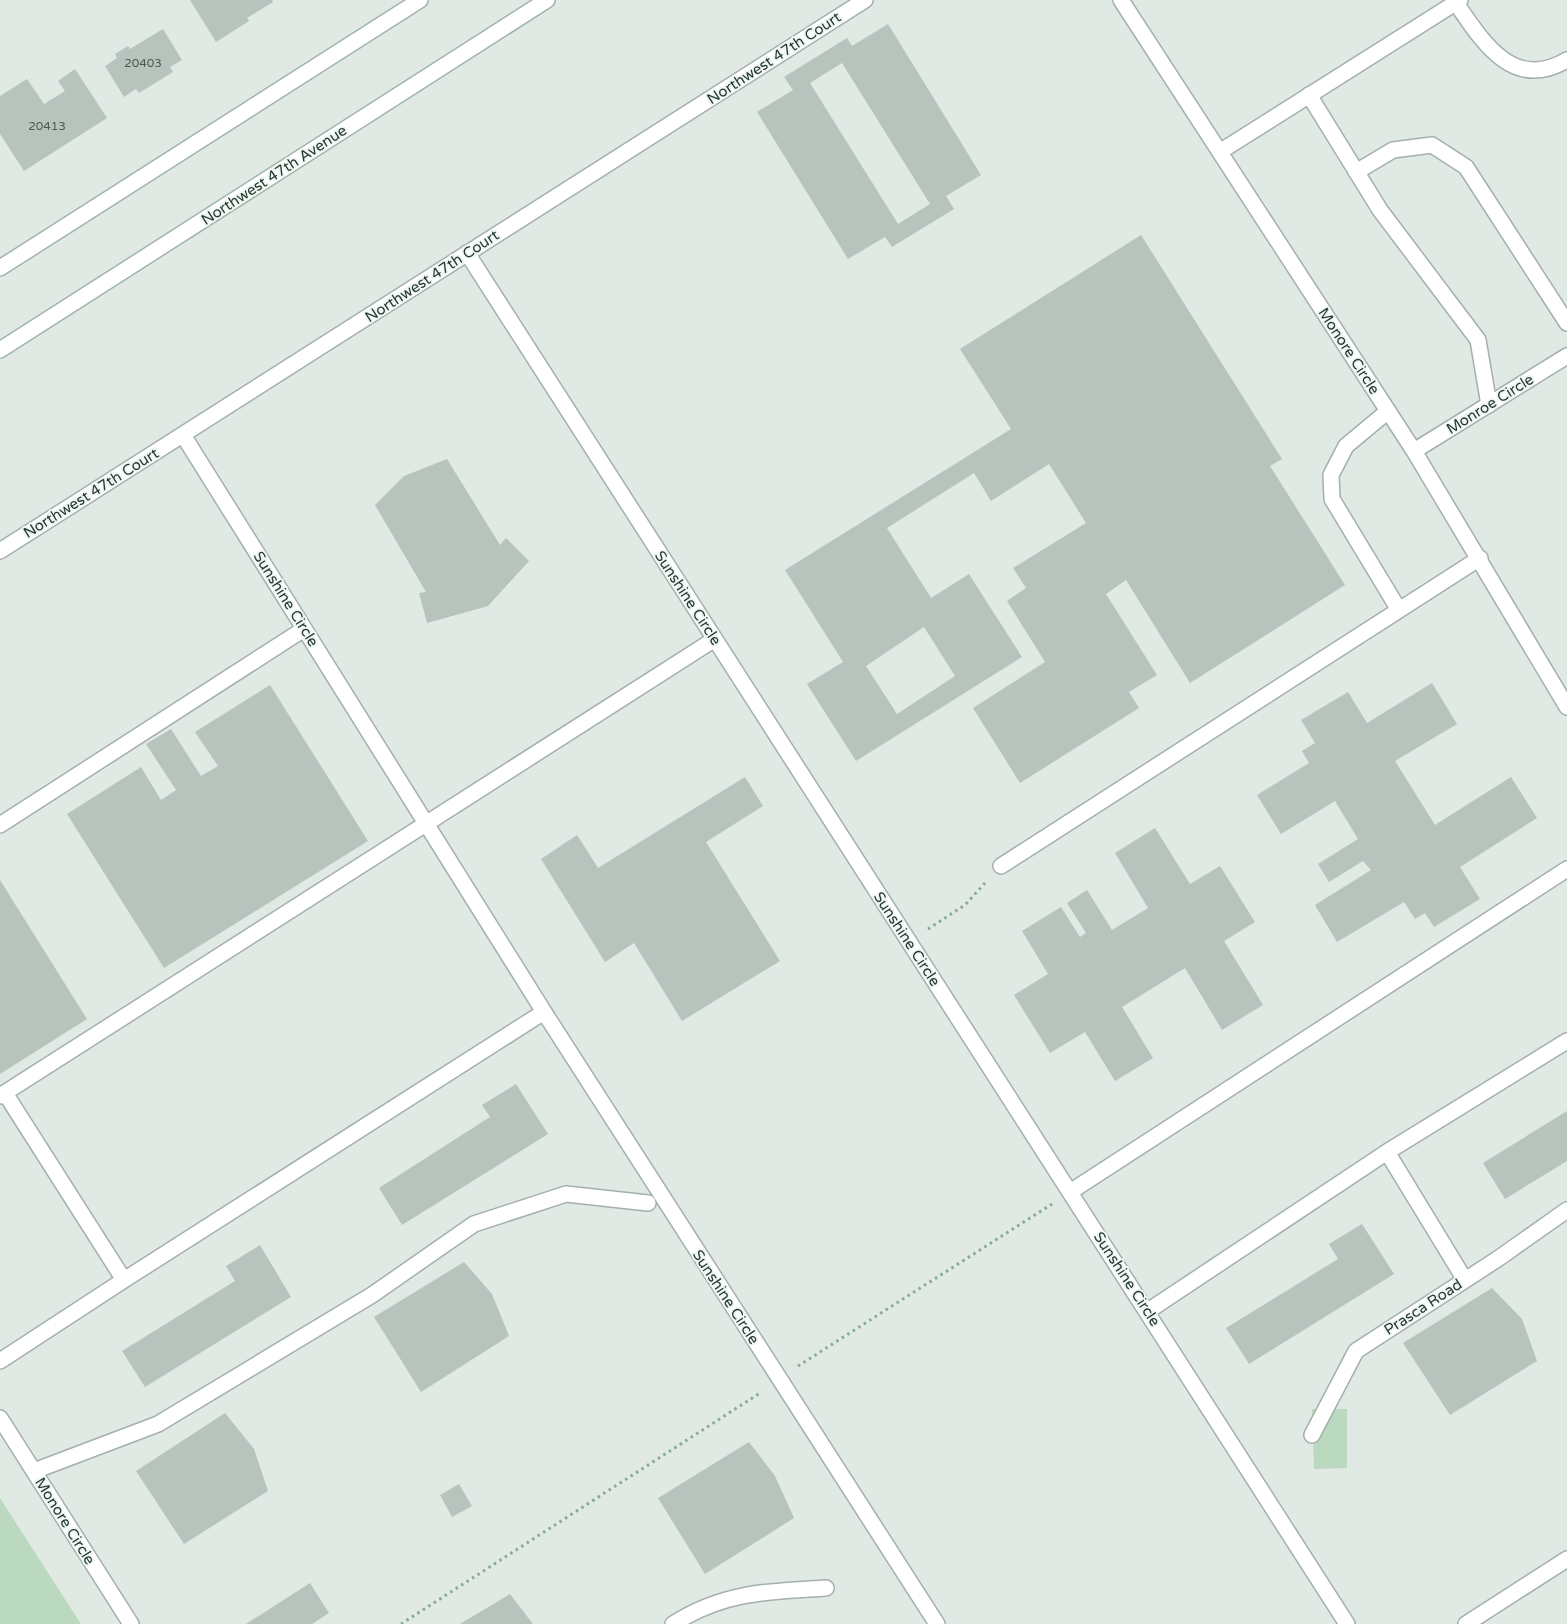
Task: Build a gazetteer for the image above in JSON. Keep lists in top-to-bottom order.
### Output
{
  "streets": {
    "street": [
      "Northwest 47th Court",
      "Northwest 47th Avenue",
      "Monore Circle",
      "Monroe Circle",
      "Sunshine Circle",
      "Prasca Road"
    ]
  },
  "crossings": [
    ["Northwest 47th Court", "Sunshine Circle"],
    ["Monore Circle", "Monroe Circle"]
  ],
  "house_numbers": ["20403", "20413"]
}
